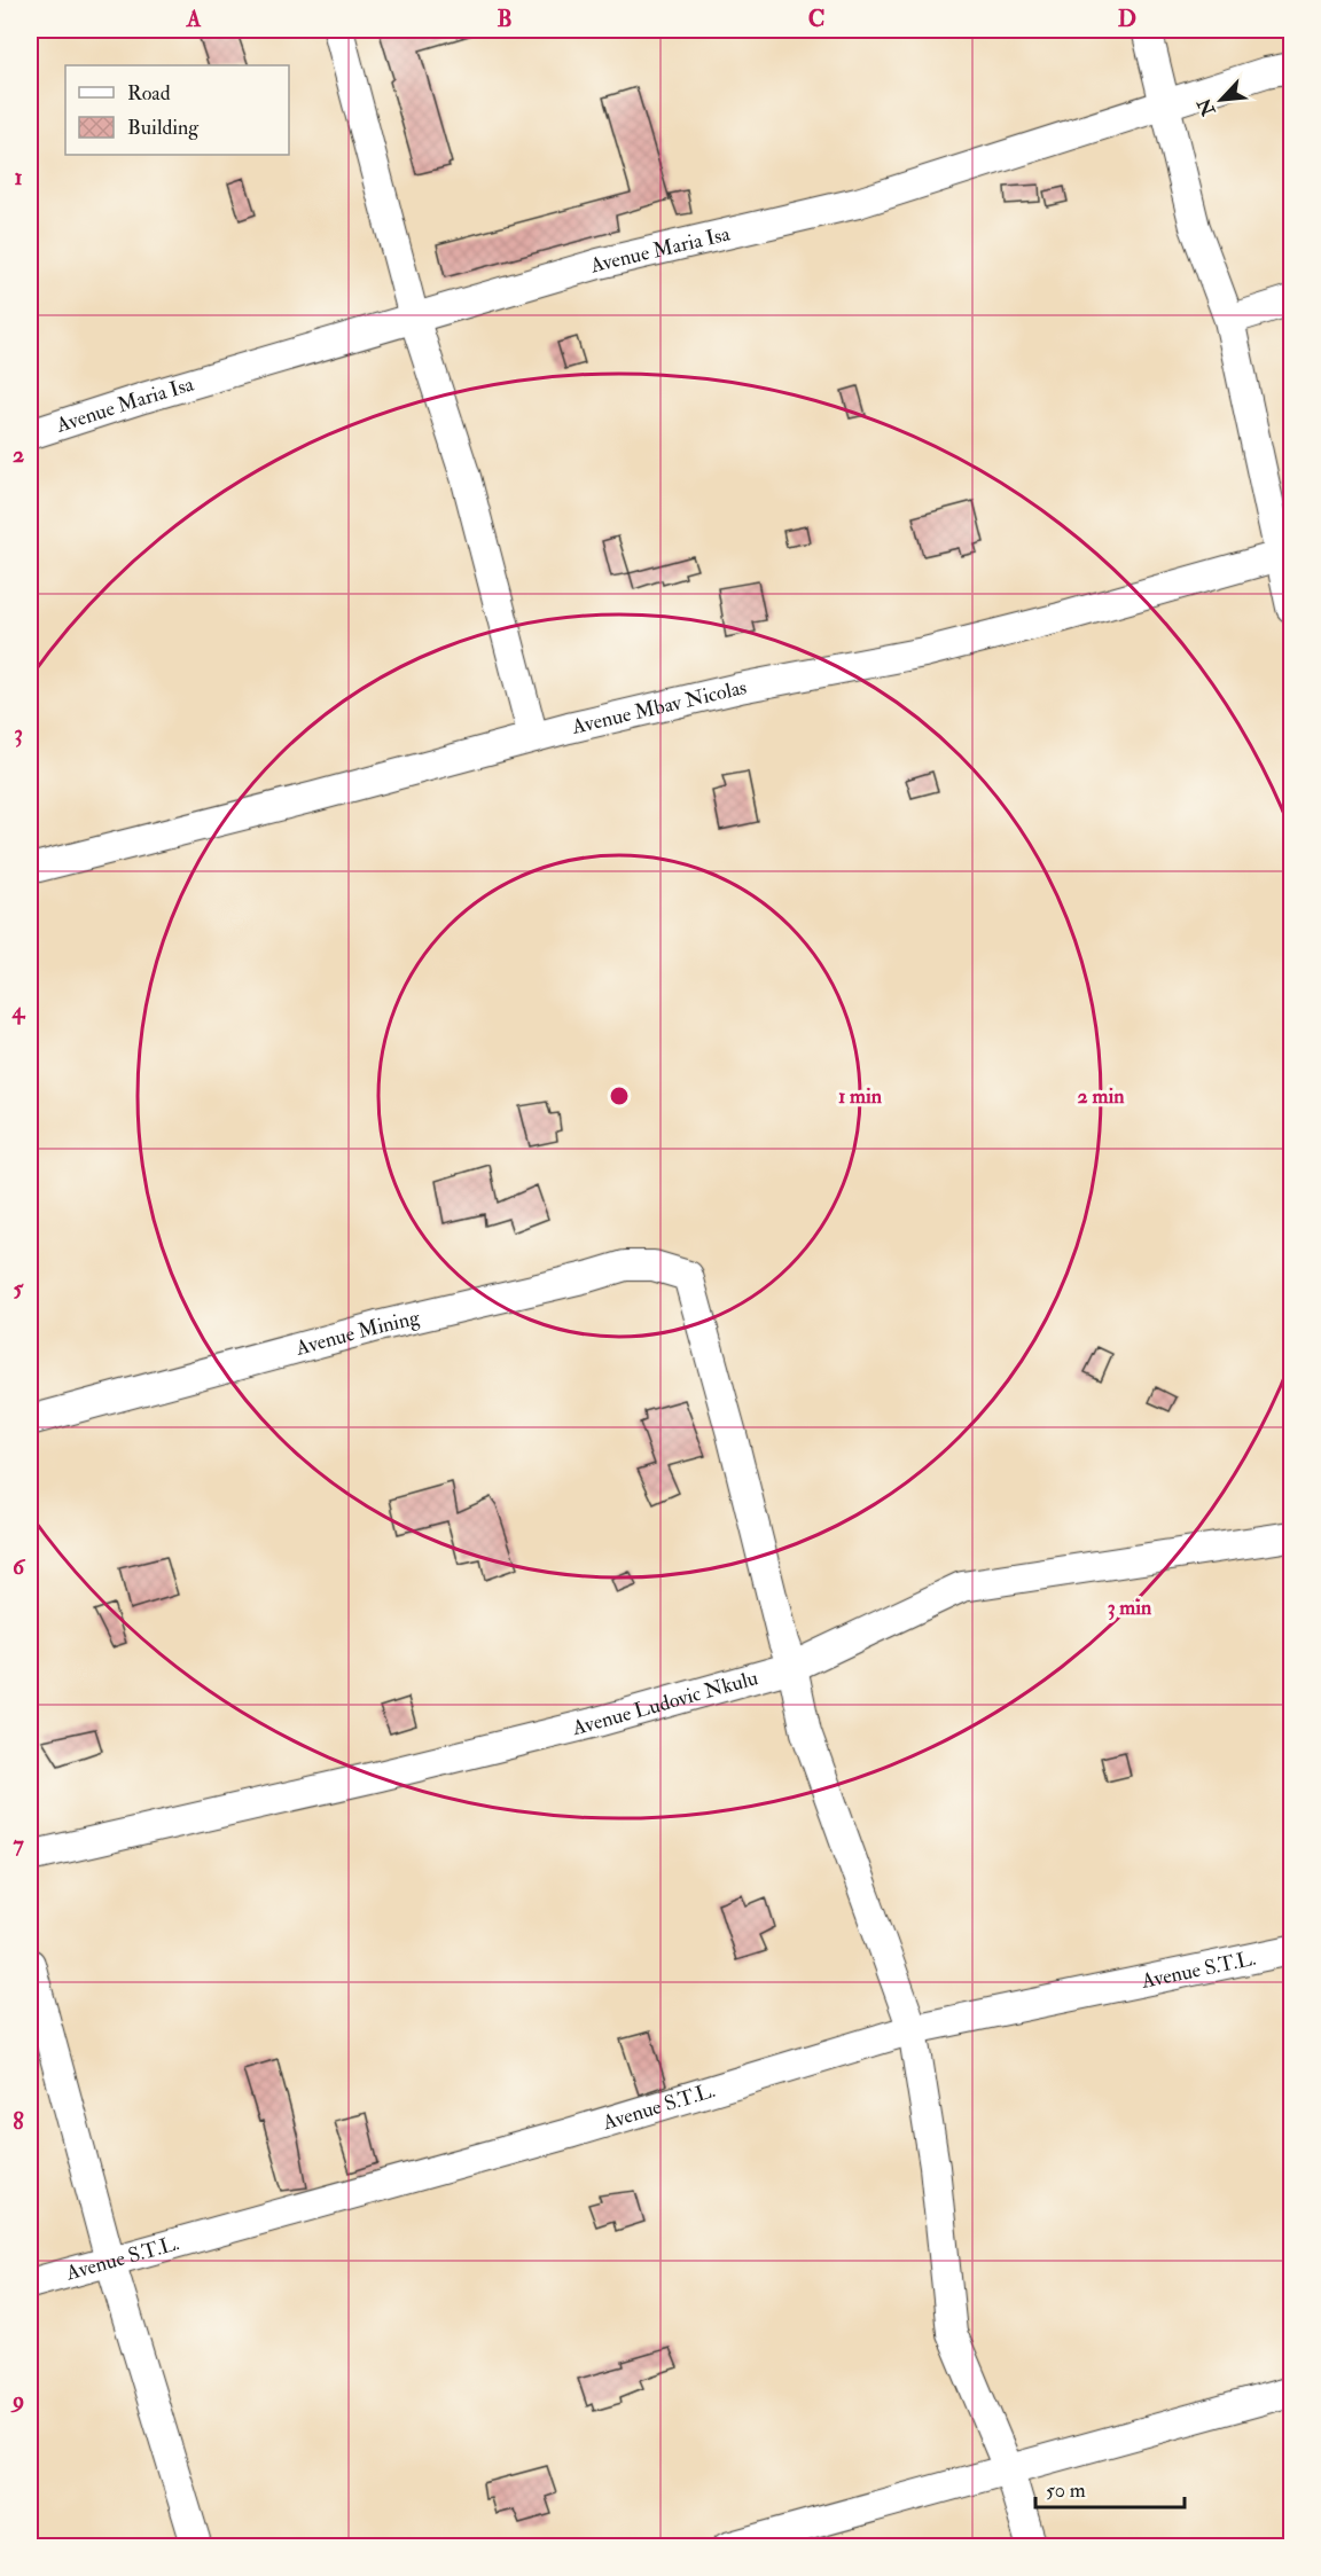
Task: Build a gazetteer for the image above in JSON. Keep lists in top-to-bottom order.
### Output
{
  "streets": {
    "street": [
      "Avenue Maria Isa",
      "Avenue Mbav Nicolas",
      "Avenue Mining",
      "Avenue Ludovic Nkulu",
      "Avenue S.T.L."
    ]
  },
  "crossings": [
    ["Avenue Mining", "Avenue Ludovic Nkulu"]
  ],
  "legend": ["Road", "Building"],
  "scale_bar": "50 m",
  "north": "bottom left",
  "grid": {
    "columns": [
      "A",
      "B",
      "C",
      "D"
    ],
    "rows": [
      "1",
      "2",
      "3",
      "4",
      "5",
      "6",
      "7",
      "8",
      "9"
    ]
  },
  "rings": ["1 min", "2 min", "3 min"]
}
